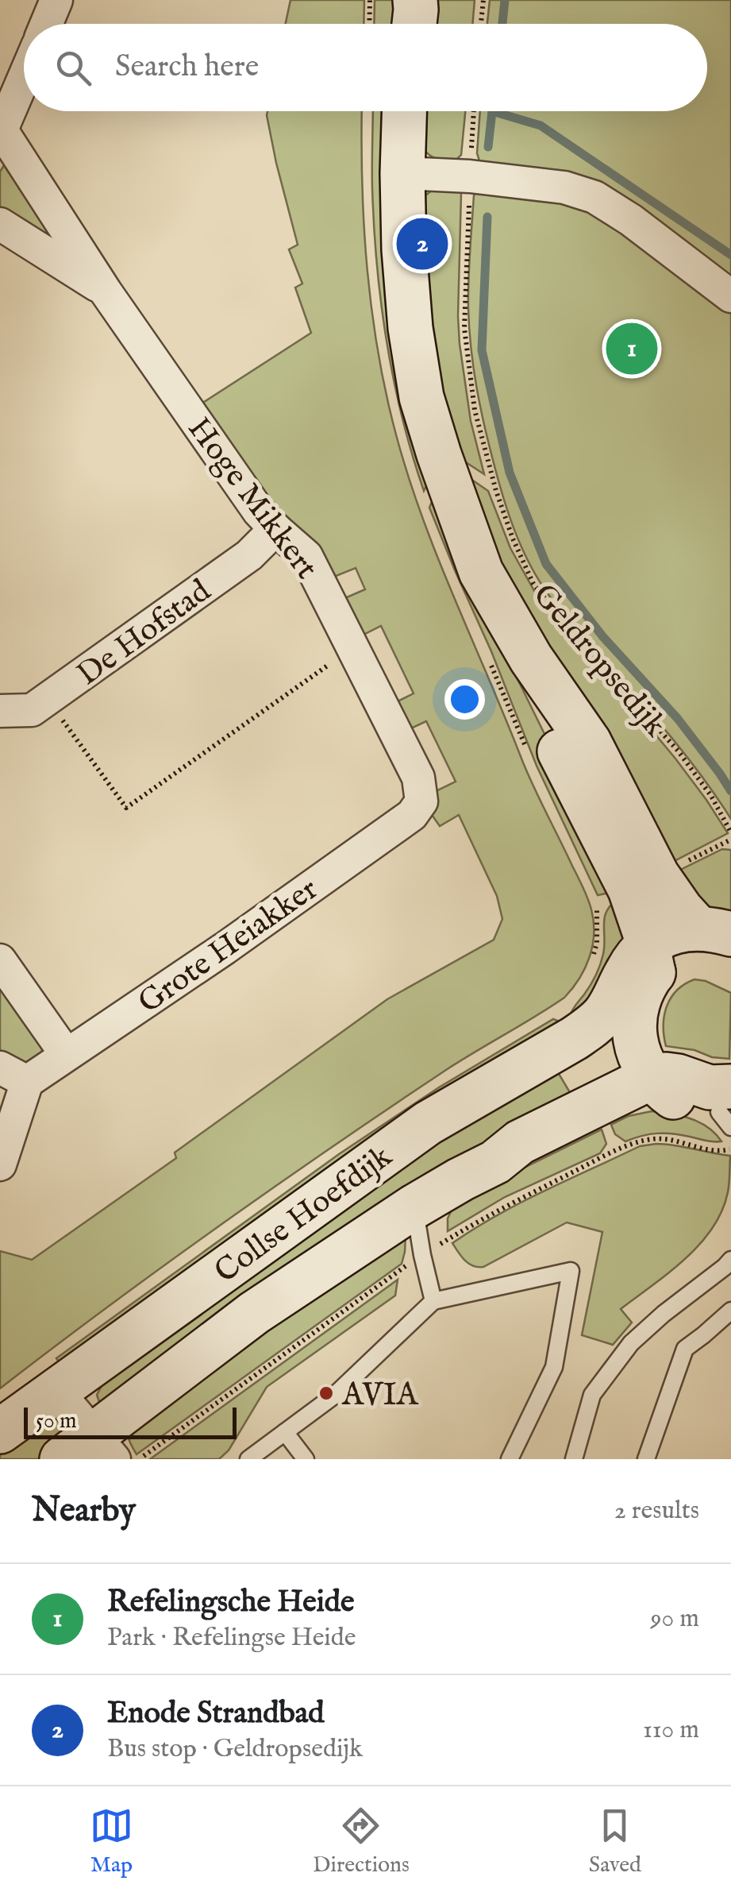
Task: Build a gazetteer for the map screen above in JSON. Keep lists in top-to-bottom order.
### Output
{
  "streets": {
    "main road": ["Geldropsedijk", "Collse Hoefdijk"],
    "street": ["Hoge Mikkert", "De Hofstad", "Grote Heiakker"]
  },
  "crossings": [
    ["Hoge Mikkert", "De Hofstad"],
    ["Hoge Mikkert", "Grote Heiakker"],
    ["Geldropsedijk", "Collse Hoefdijk"]
  ],
  "places": ["AVIA"],
  "scale_bar": "50 m",
  "page": {
    "search": "Search here",
    "pins": ["2", "1"],
    "scale": "50 m",
    "heading": ["Nearby", "2 results"],
    "list": [
      {
        "mark": "1",
        "name": "Refelingsche Heide",
        "note": "Park · Refelingse Heide",
        "value": "90 m"
      },
      {
        "mark": "2",
        "name": "Enode Strandbad",
        "note": "Bus stop · Geldropsedijk",
        "value": "110 m"
      }
    ],
    "nav": ["Map", "Directions", "Saved"]
  }
}
